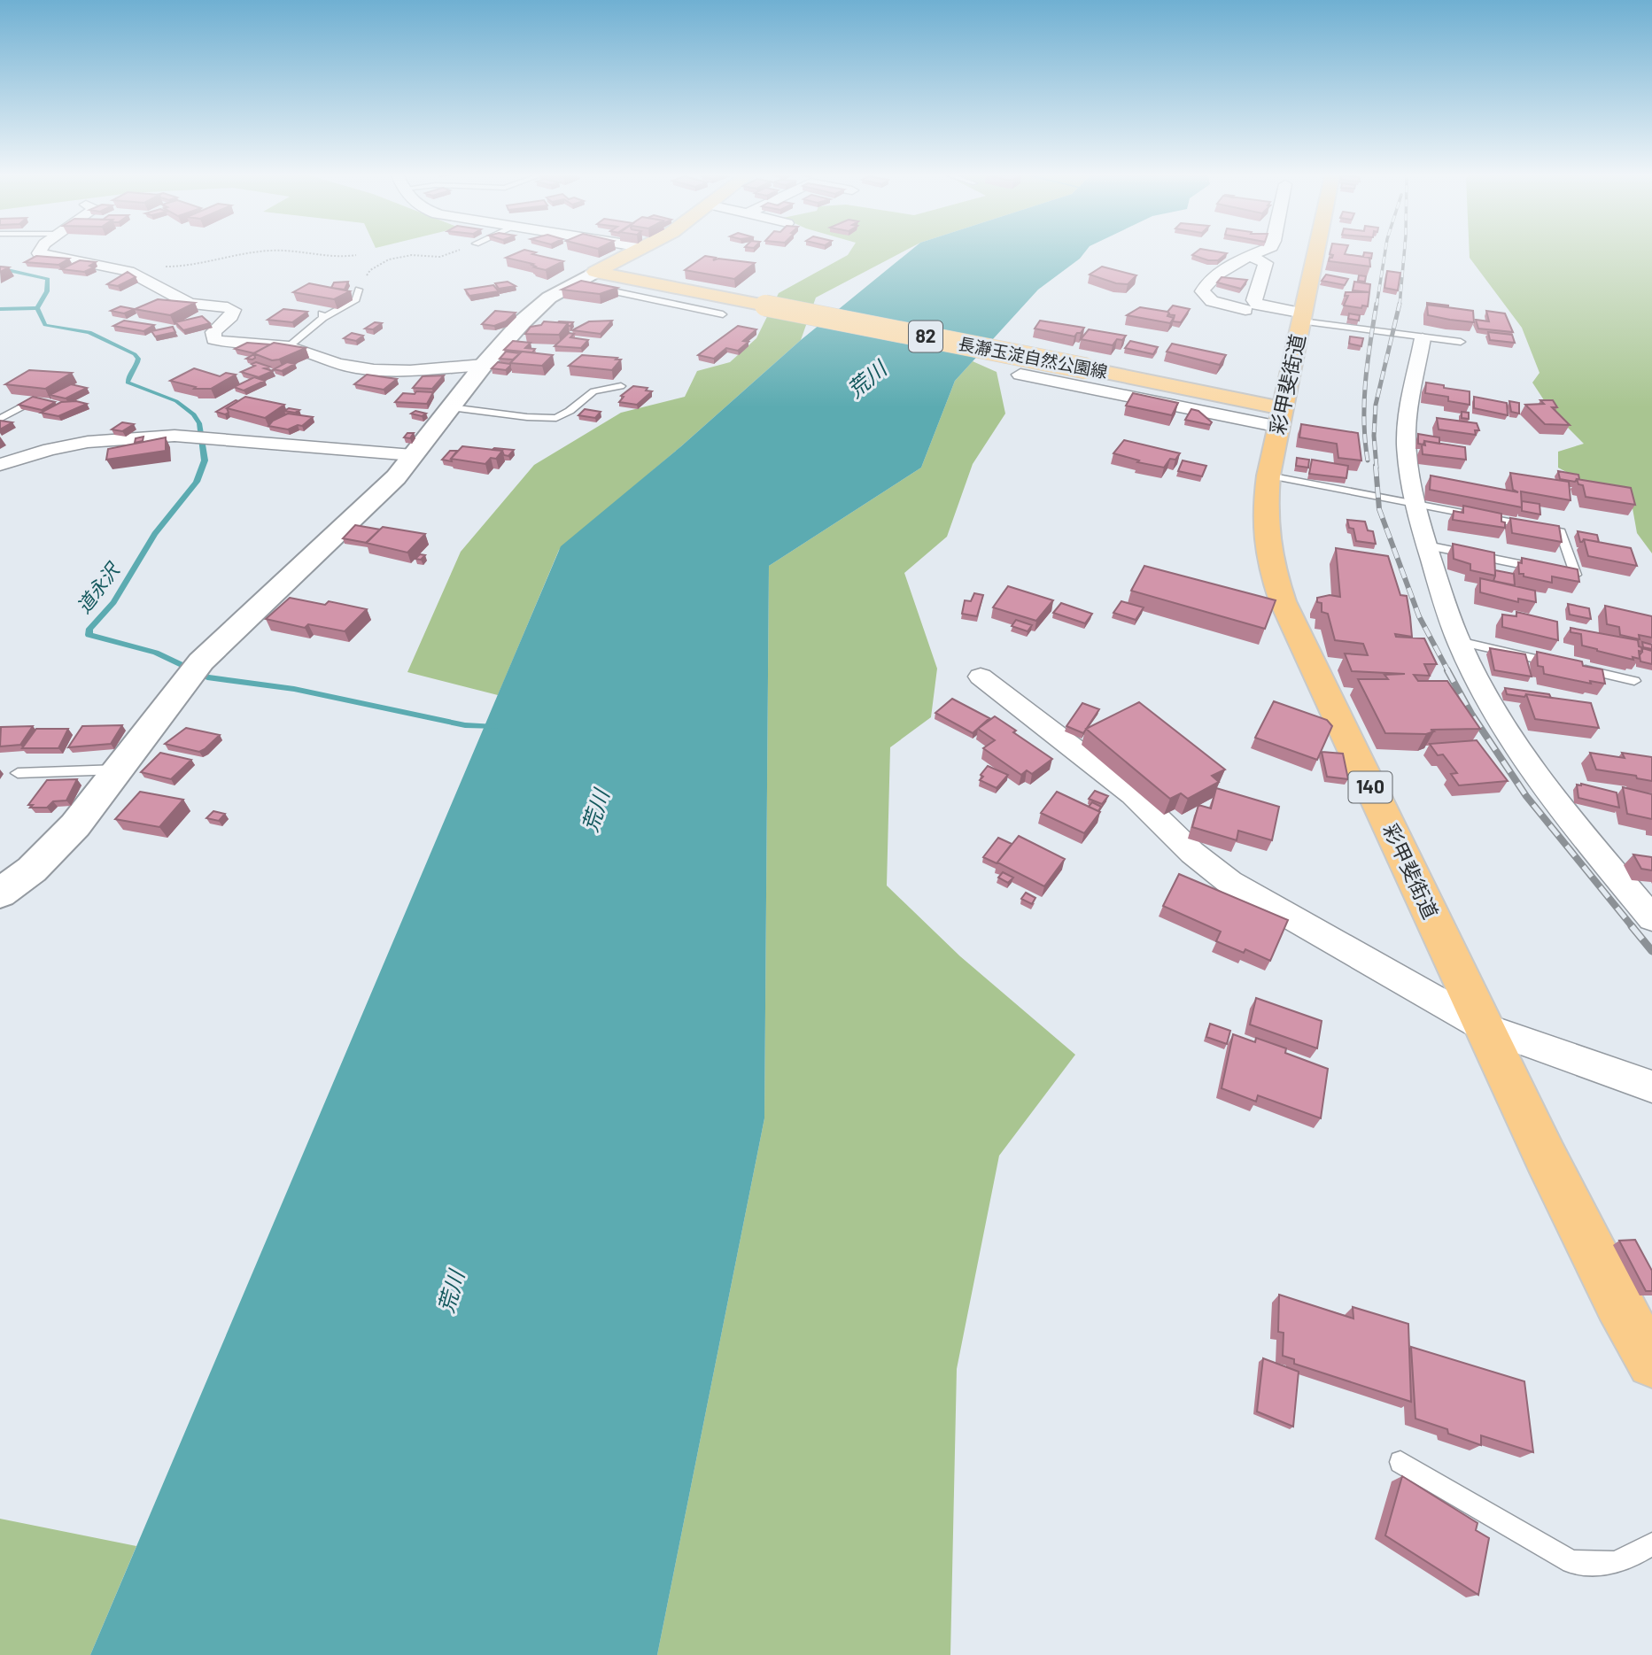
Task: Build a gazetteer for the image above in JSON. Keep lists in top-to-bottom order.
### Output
{
  "streets": {
    "highway": ["彩甲斐街道", "140"],
    "main road": ["82", "長瀞玉淀自然公園線"]
  },
  "crossings": [
    ["長瀞玉淀自然公園線", "彩甲斐街道"]
  ],
  "water": ["荒川", "道永沢"]
}
